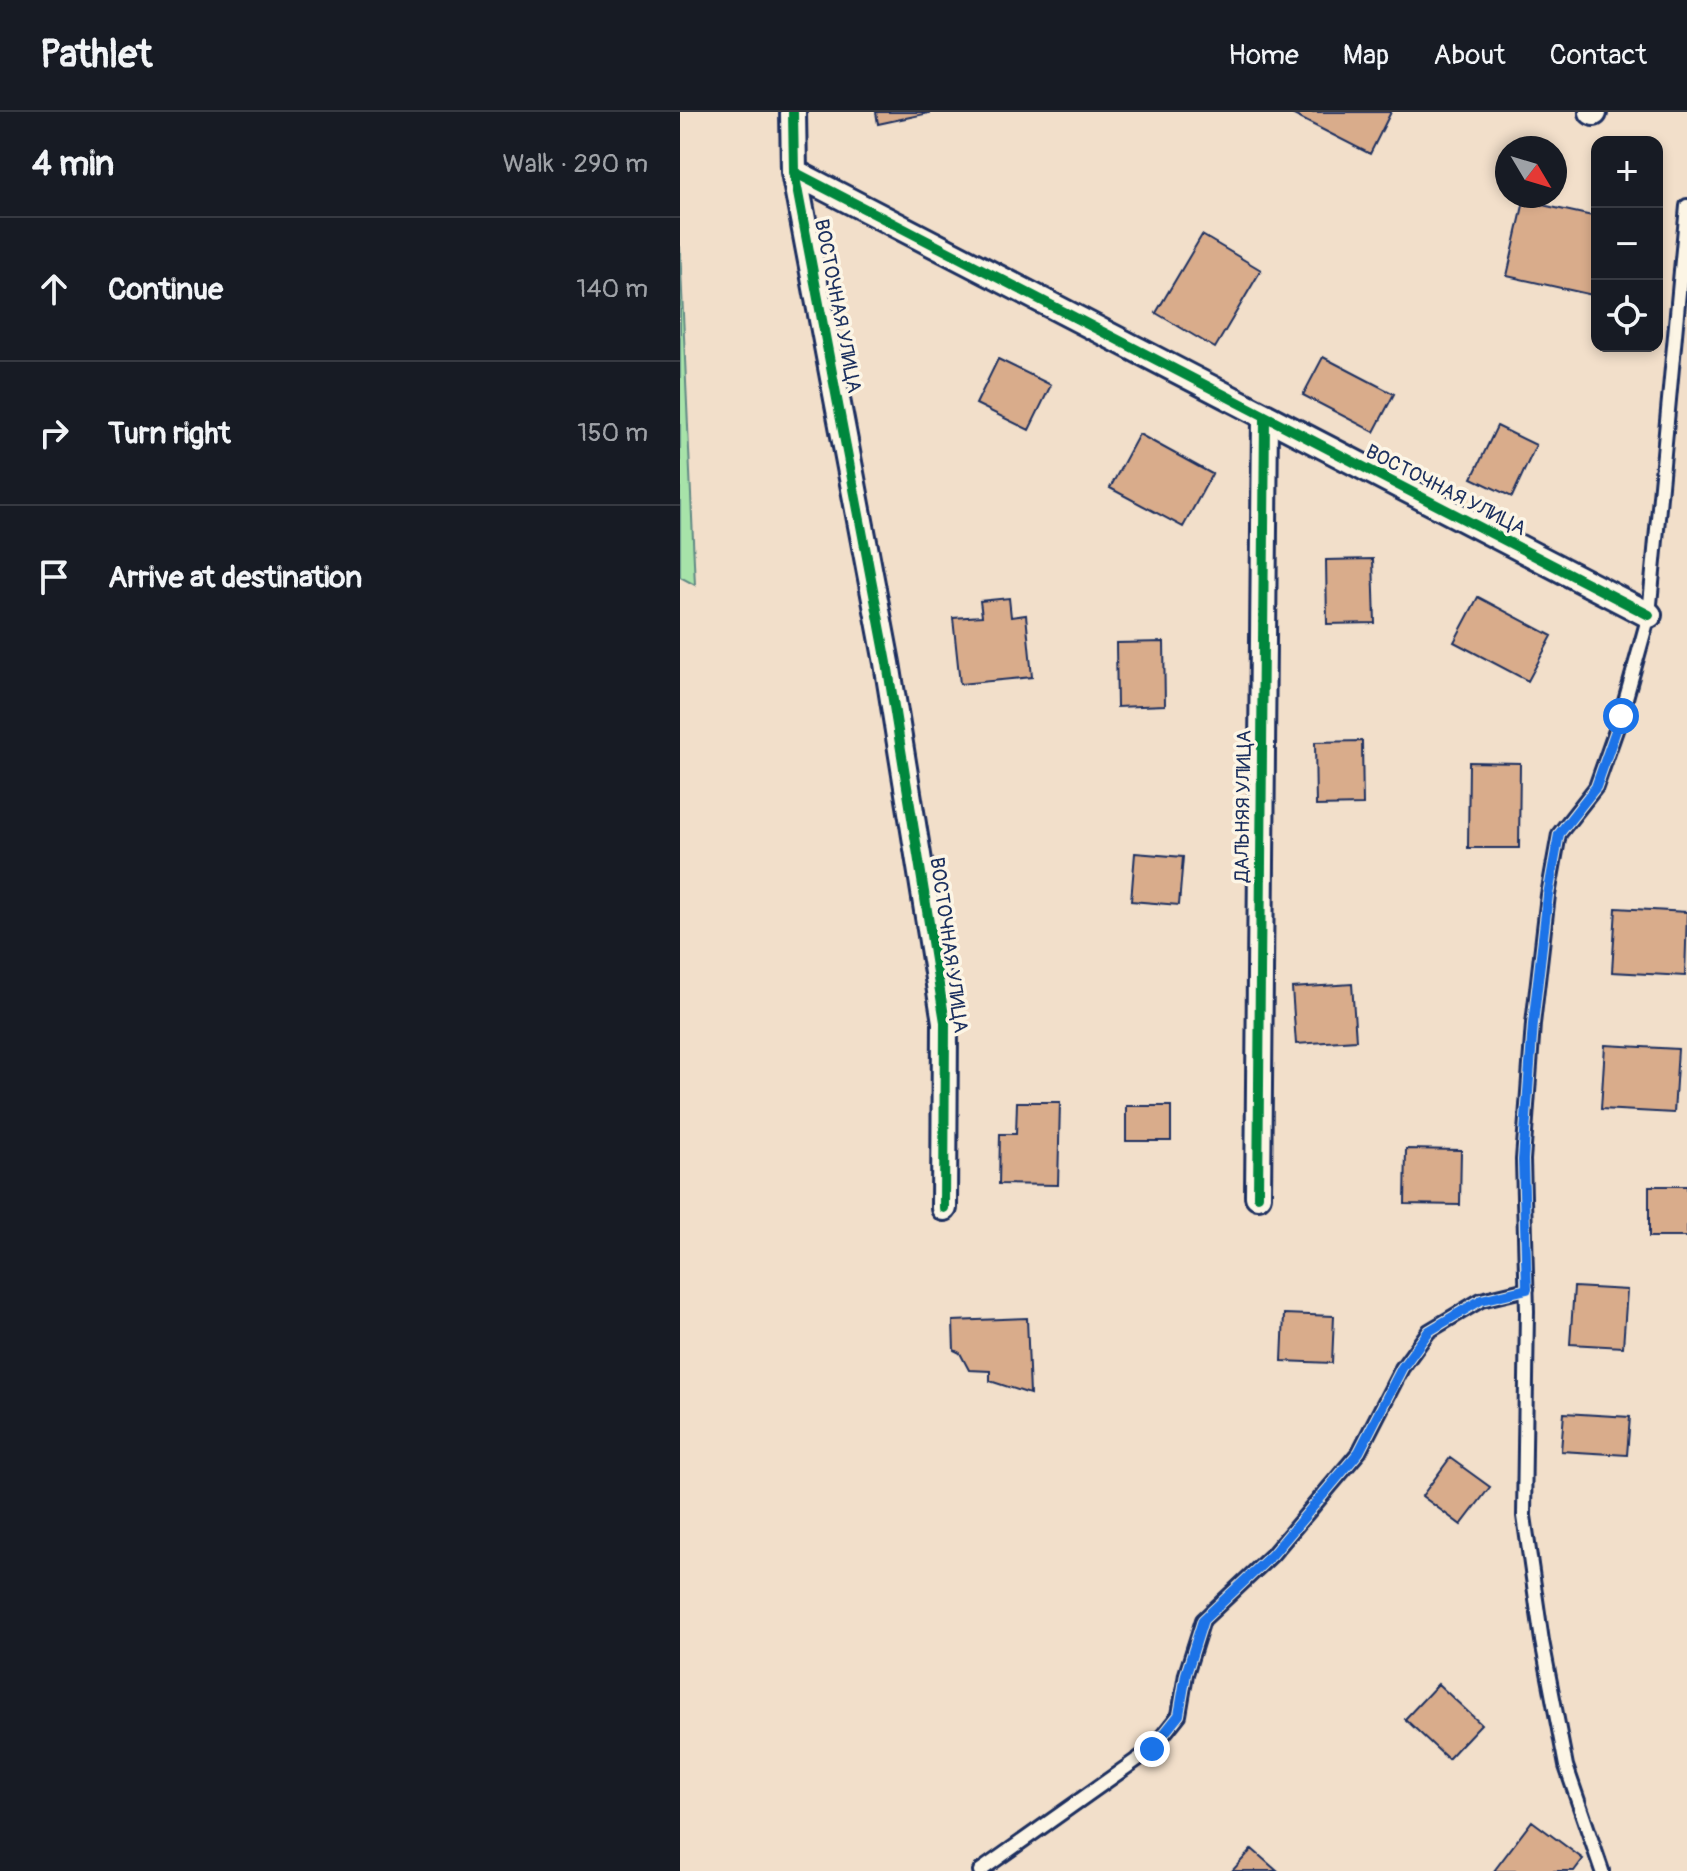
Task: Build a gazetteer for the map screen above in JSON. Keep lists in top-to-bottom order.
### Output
{
  "streets": {
    "street": ["ВОСТОЧНАЯ УЛИЦА", "ДАЛЬНЯЯ УЛИЦА"]
  },
  "crossings": [
    ["ВОСТОЧНАЯ УЛИЦА", "ДАЛЬНЯЯ УЛИЦА"]
  ],
  "north": "bottom right",
  "page": {
    "header": "Pathlet",
    "nav": [
      "Home",
      "Map",
      "About",
      "Contact"
    ],
    "heading": ["4 min", "Walk · 290 m"],
    "map_buttons": ["+", "−"],
    "list": [
      ["Continue", "140 m"],
      ["Turn right", "150 m"],
      "Arrive at destination"
    ]
  }
}
